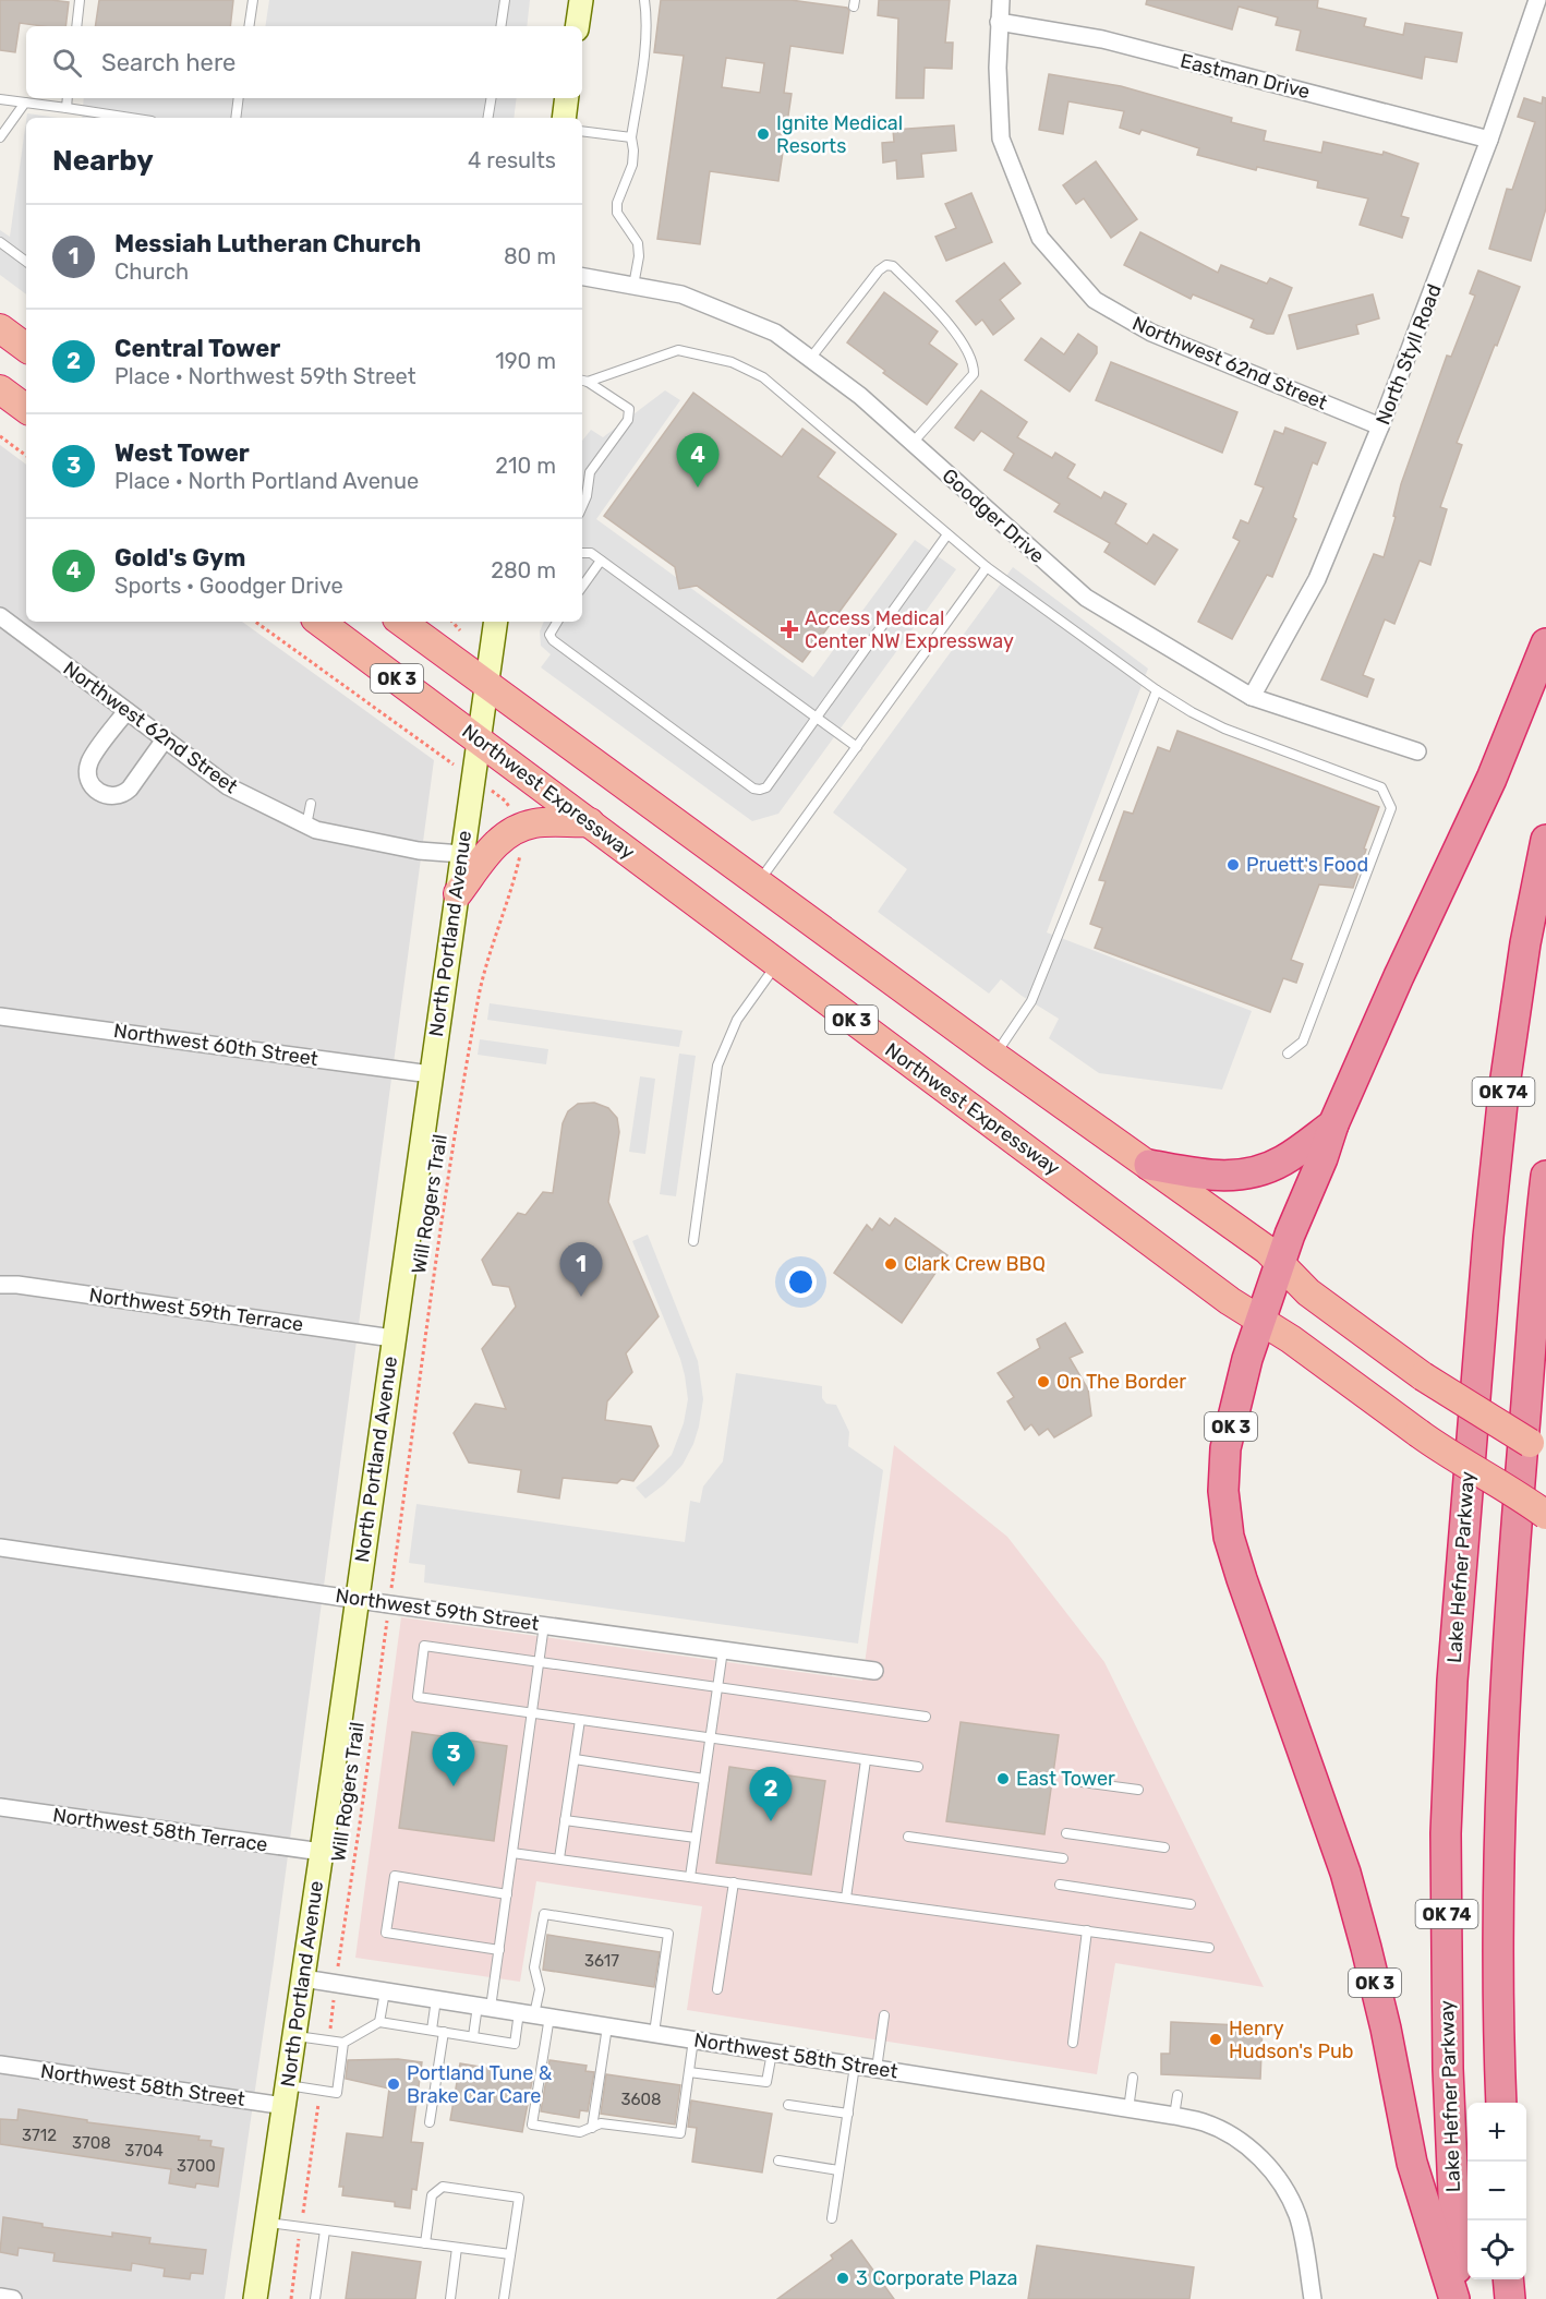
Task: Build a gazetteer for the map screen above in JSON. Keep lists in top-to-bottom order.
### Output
{
  "streets": {
    "highway": [
      "OK 3",
      "Northwest Expressway",
      "OK 74",
      "Lake Hefner Parkway"
    ],
    "main road": ["North Portland Avenue"],
    "street": [
      "Eastman Drive",
      "North Styll Road",
      "Northwest 62nd Street",
      "Goodger Drive",
      "Northwest 60th Street",
      "Northwest 59th Terrace",
      "Northwest 59th Street",
      "Northwest 58th Terrace",
      "Northwest 58th Street"
    ],
    "path": ["Will Rogers Trail"]
  },
  "crossings": [
    ["Eastman Drive", "North Styll Road"],
    ["Eastman Drive", "Northwest 62nd Street"],
    ["North Styll Road", "Northwest 62nd Street"],
    ["North Styll Road", "Goodger Drive"],
    ["Northwest 62nd Street", "North Portland Avenue"],
    ["OK 3", "Northwest Expressway"],
    ["OK 3", "North Portland Avenue"],
    ["OK 3", "Lake Hefner Parkway"],
    ["Northwest Expressway", "North Portland Avenue"],
    ["North Portland Avenue", "Northwest 60th Street"],
    ["North Portland Avenue", "Northwest 59th Terrace"],
    ["North Portland Avenue", "Northwest 59th Street"],
    ["North Portland Avenue", "Northwest 58th Terrace"],
    ["North Portland Avenue", "Northwest 58th Street"]
  ],
  "places": {
    "other": [
      "Ignite Medical Resorts",
      "Pruett's Food",
      "Clark Crew BBQ",
      "On The Border",
      "East Tower",
      "Henry Hudson's Pub",
      "Portland Tune & Brake Car Care",
      "3 Corporate Plaza"
    ],
    "health": ["Access Medical Center NW Expressway"]
  },
  "house_numbers": [
    "3617",
    "3608",
    "3712",
    "3708",
    "3704",
    "3700"
  ],
  "page": {
    "search": "Search here",
    "heading": ["Nearby", "4 results"],
    "list": [
      {
        "mark": "1",
        "name": "Messiah Lutheran Church",
        "note": "Church",
        "value": "80 m"
      },
      {
        "mark": "2",
        "name": "Central Tower",
        "note": "Place · Northwest 59th Street",
        "value": "190 m"
      },
      {
        "mark": "3",
        "name": "West Tower",
        "note": "Place · North Portland Avenue",
        "value": "210 m"
      },
      {
        "mark": "4",
        "name": "Gold's Gym",
        "note": "Sports · Goodger Drive",
        "value": "280 m"
      }
    ],
    "pins": [
      "4",
      "1",
      "3",
      "2"
    ],
    "map_buttons": ["+", "−"]
  }
}
